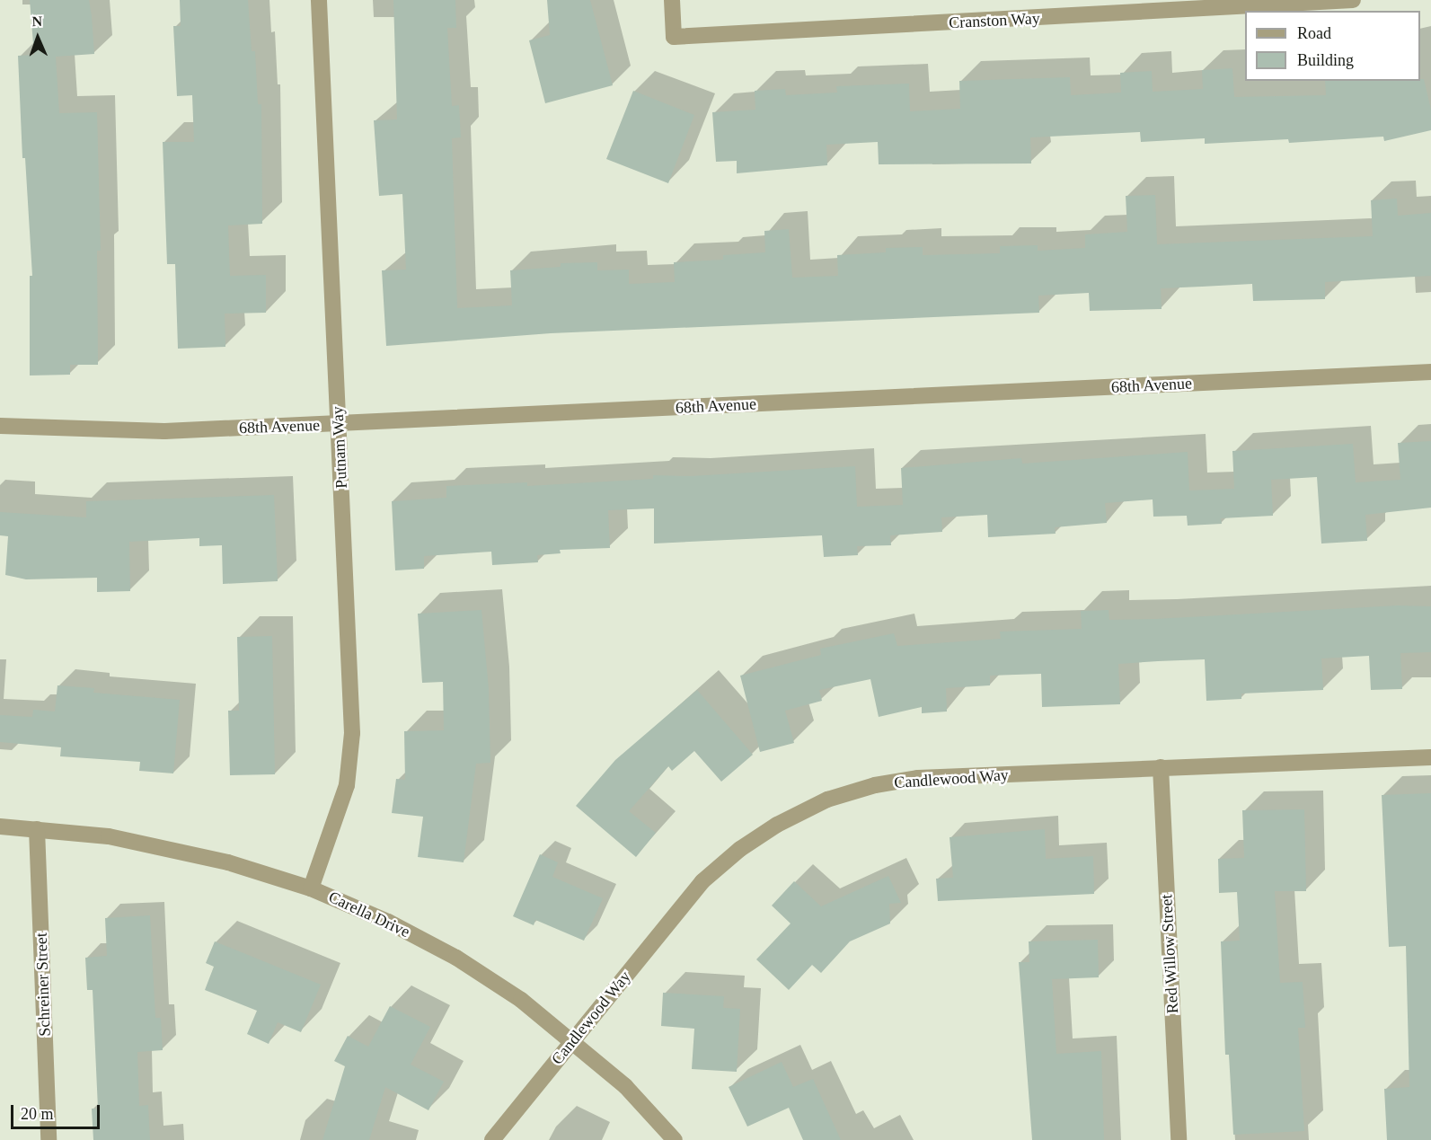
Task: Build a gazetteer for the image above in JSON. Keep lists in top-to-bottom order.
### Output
{
  "streets": {
    "street": [
      "Cranston Way",
      "68th Avenue",
      "Putnam Way",
      "Candlewood Way",
      "Carella Drive",
      "Red Willow Street",
      "Schreiner Street"
    ]
  },
  "crossings": [
    ["68th Avenue", "Putnam Way"],
    ["Putnam Way", "Carella Drive"],
    ["Candlewood Way", "Carella Drive"],
    ["Candlewood Way", "Red Willow Street"],
    ["Carella Drive", "Schreiner Street"]
  ],
  "legend": ["Road", "Building"],
  "scale_bar": "20 m",
  "north": "top"
}
